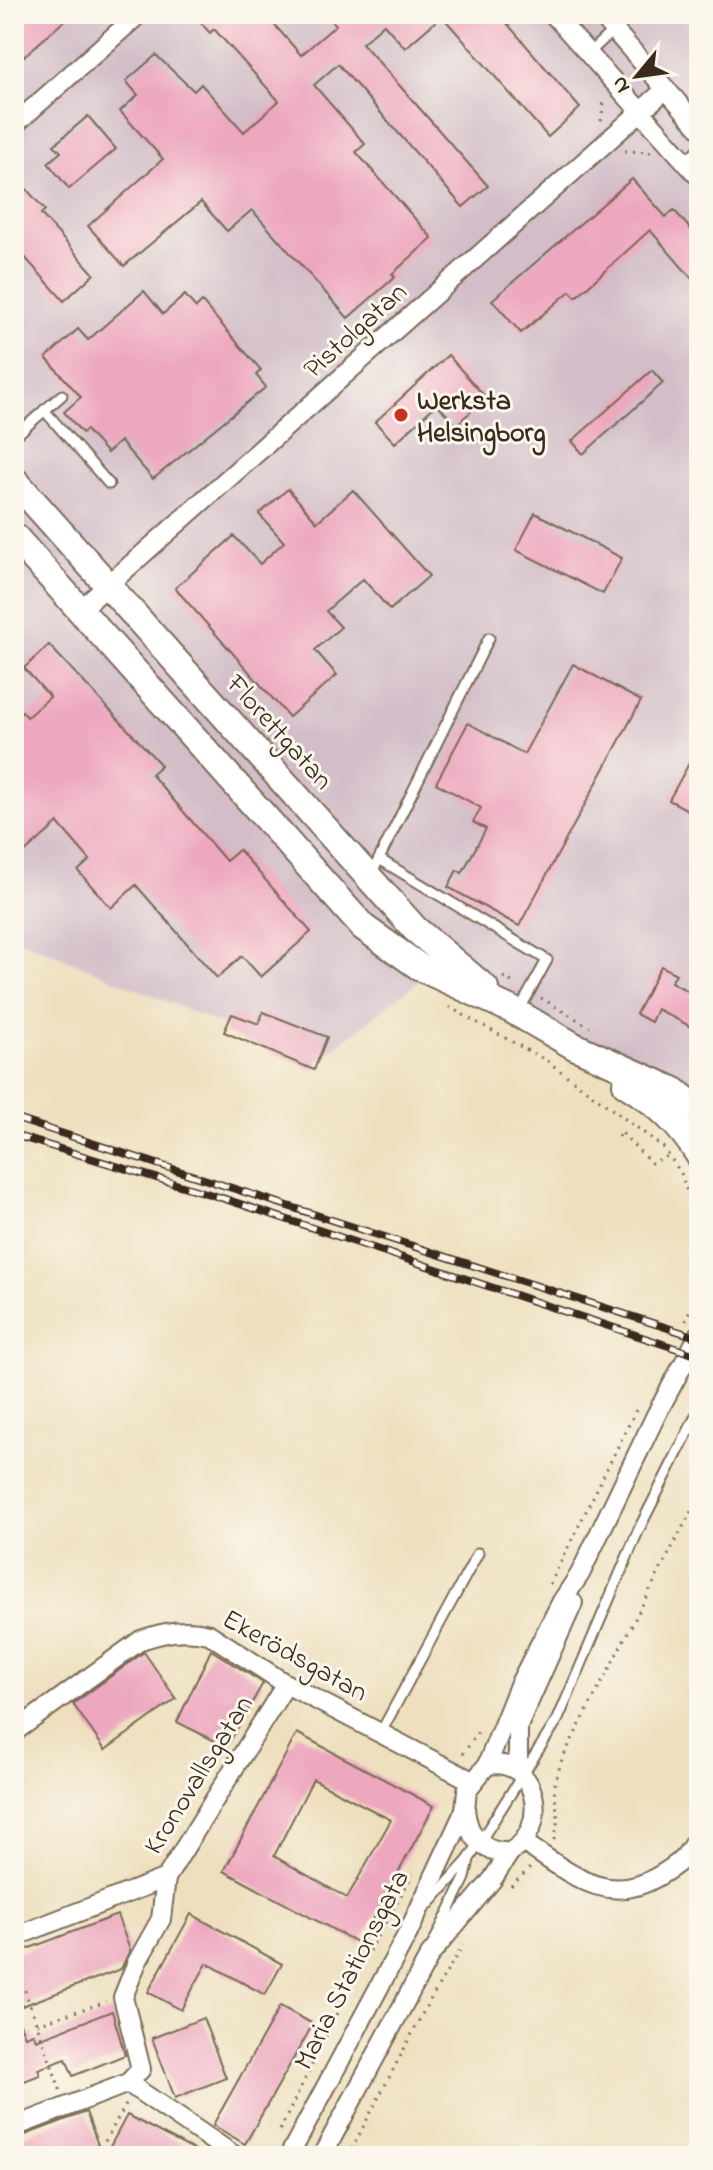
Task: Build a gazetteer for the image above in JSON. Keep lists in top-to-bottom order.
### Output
{
  "streets": {
    "street": [
      "Pistolgatan",
      "Florettgatan",
      "Ekerödsgatan",
      "Kronovallsgatan",
      "Maria Stationsgata"
    ]
  },
  "crossings": [
    ["Pistolgatan", "Florettgatan"],
    ["Ekerödsgatan", "Kronovallsgatan"],
    ["Ekerödsgatan", "Maria Stationsgata"]
  ],
  "places": ["Werksta Helsingborg"],
  "north": "bottom left"
}
